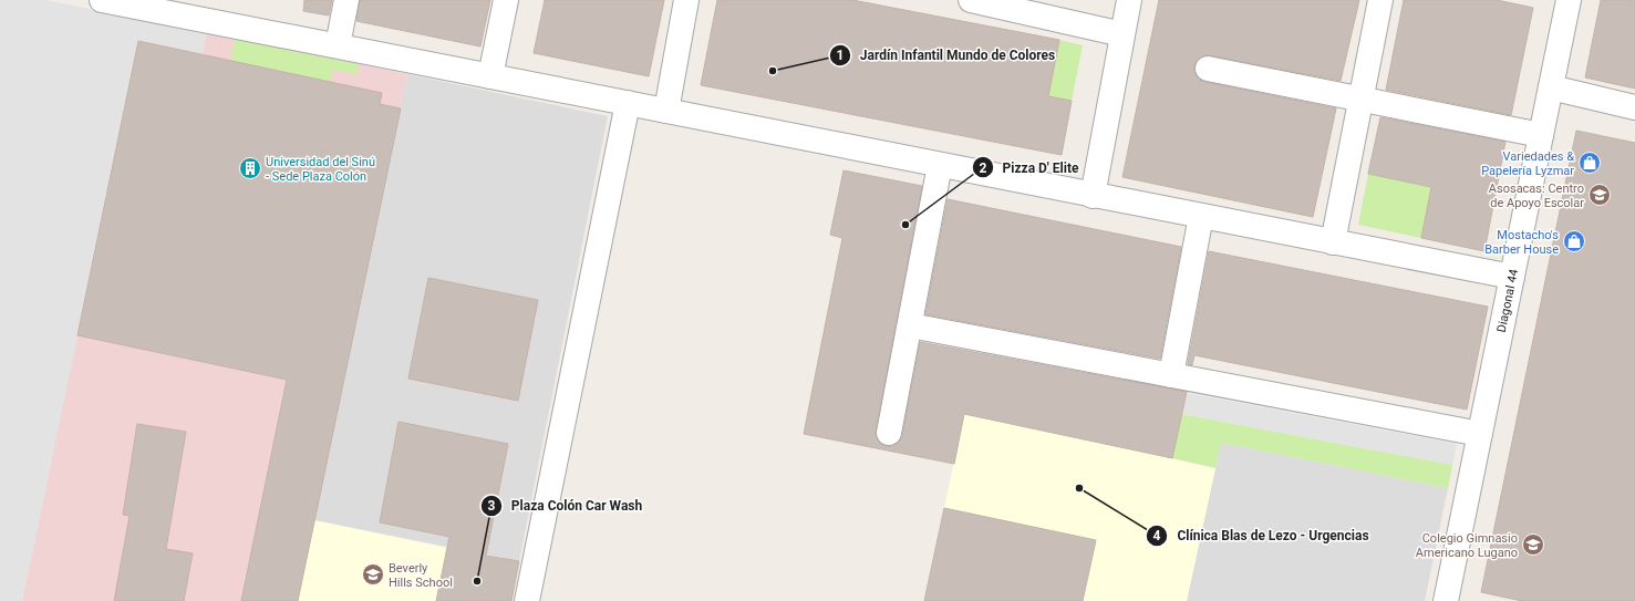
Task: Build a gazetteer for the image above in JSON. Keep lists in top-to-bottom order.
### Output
{
  "streets": {
    "street": ["Diagonal 44"]
  },
  "places": {
    "other": [
      "Jardín Infantil Mundo de Colores",
      "Pizza D' Elite",
      "Clínica Blas de Lezo - Urgencias",
      "Plaza Colón Car Wash"
    ],
    "shop": ["Variedades & Papelería Lyzmar", "Mostacho's Barber House"],
    "building": ["Universidad del Sinú - Sede Plaza Colón"],
    "school or university": ["Asosacas: Centro de Apoyo Escolar", "Colegio Gimnasio Americano Lugano", "Beverly Hills School"]
  }
}
